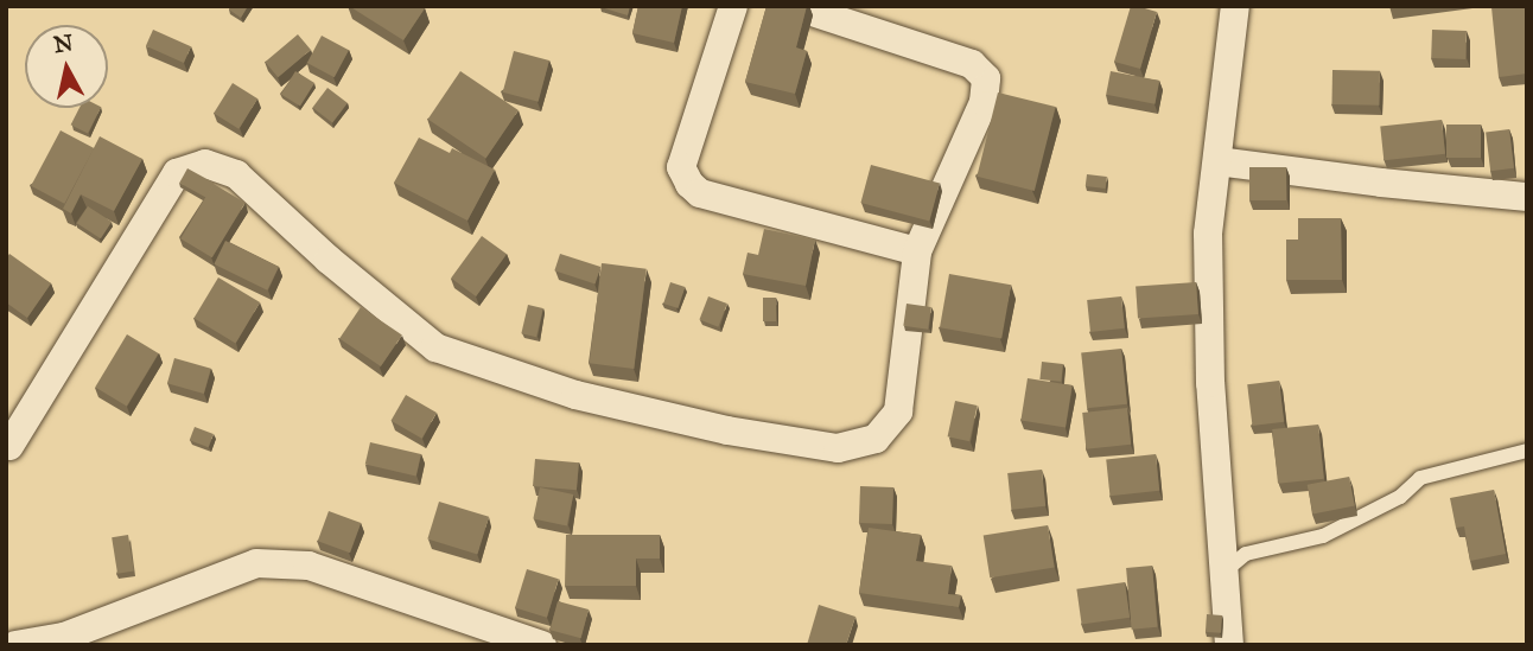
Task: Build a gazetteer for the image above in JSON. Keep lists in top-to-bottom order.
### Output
{
  "north": "top"
}
